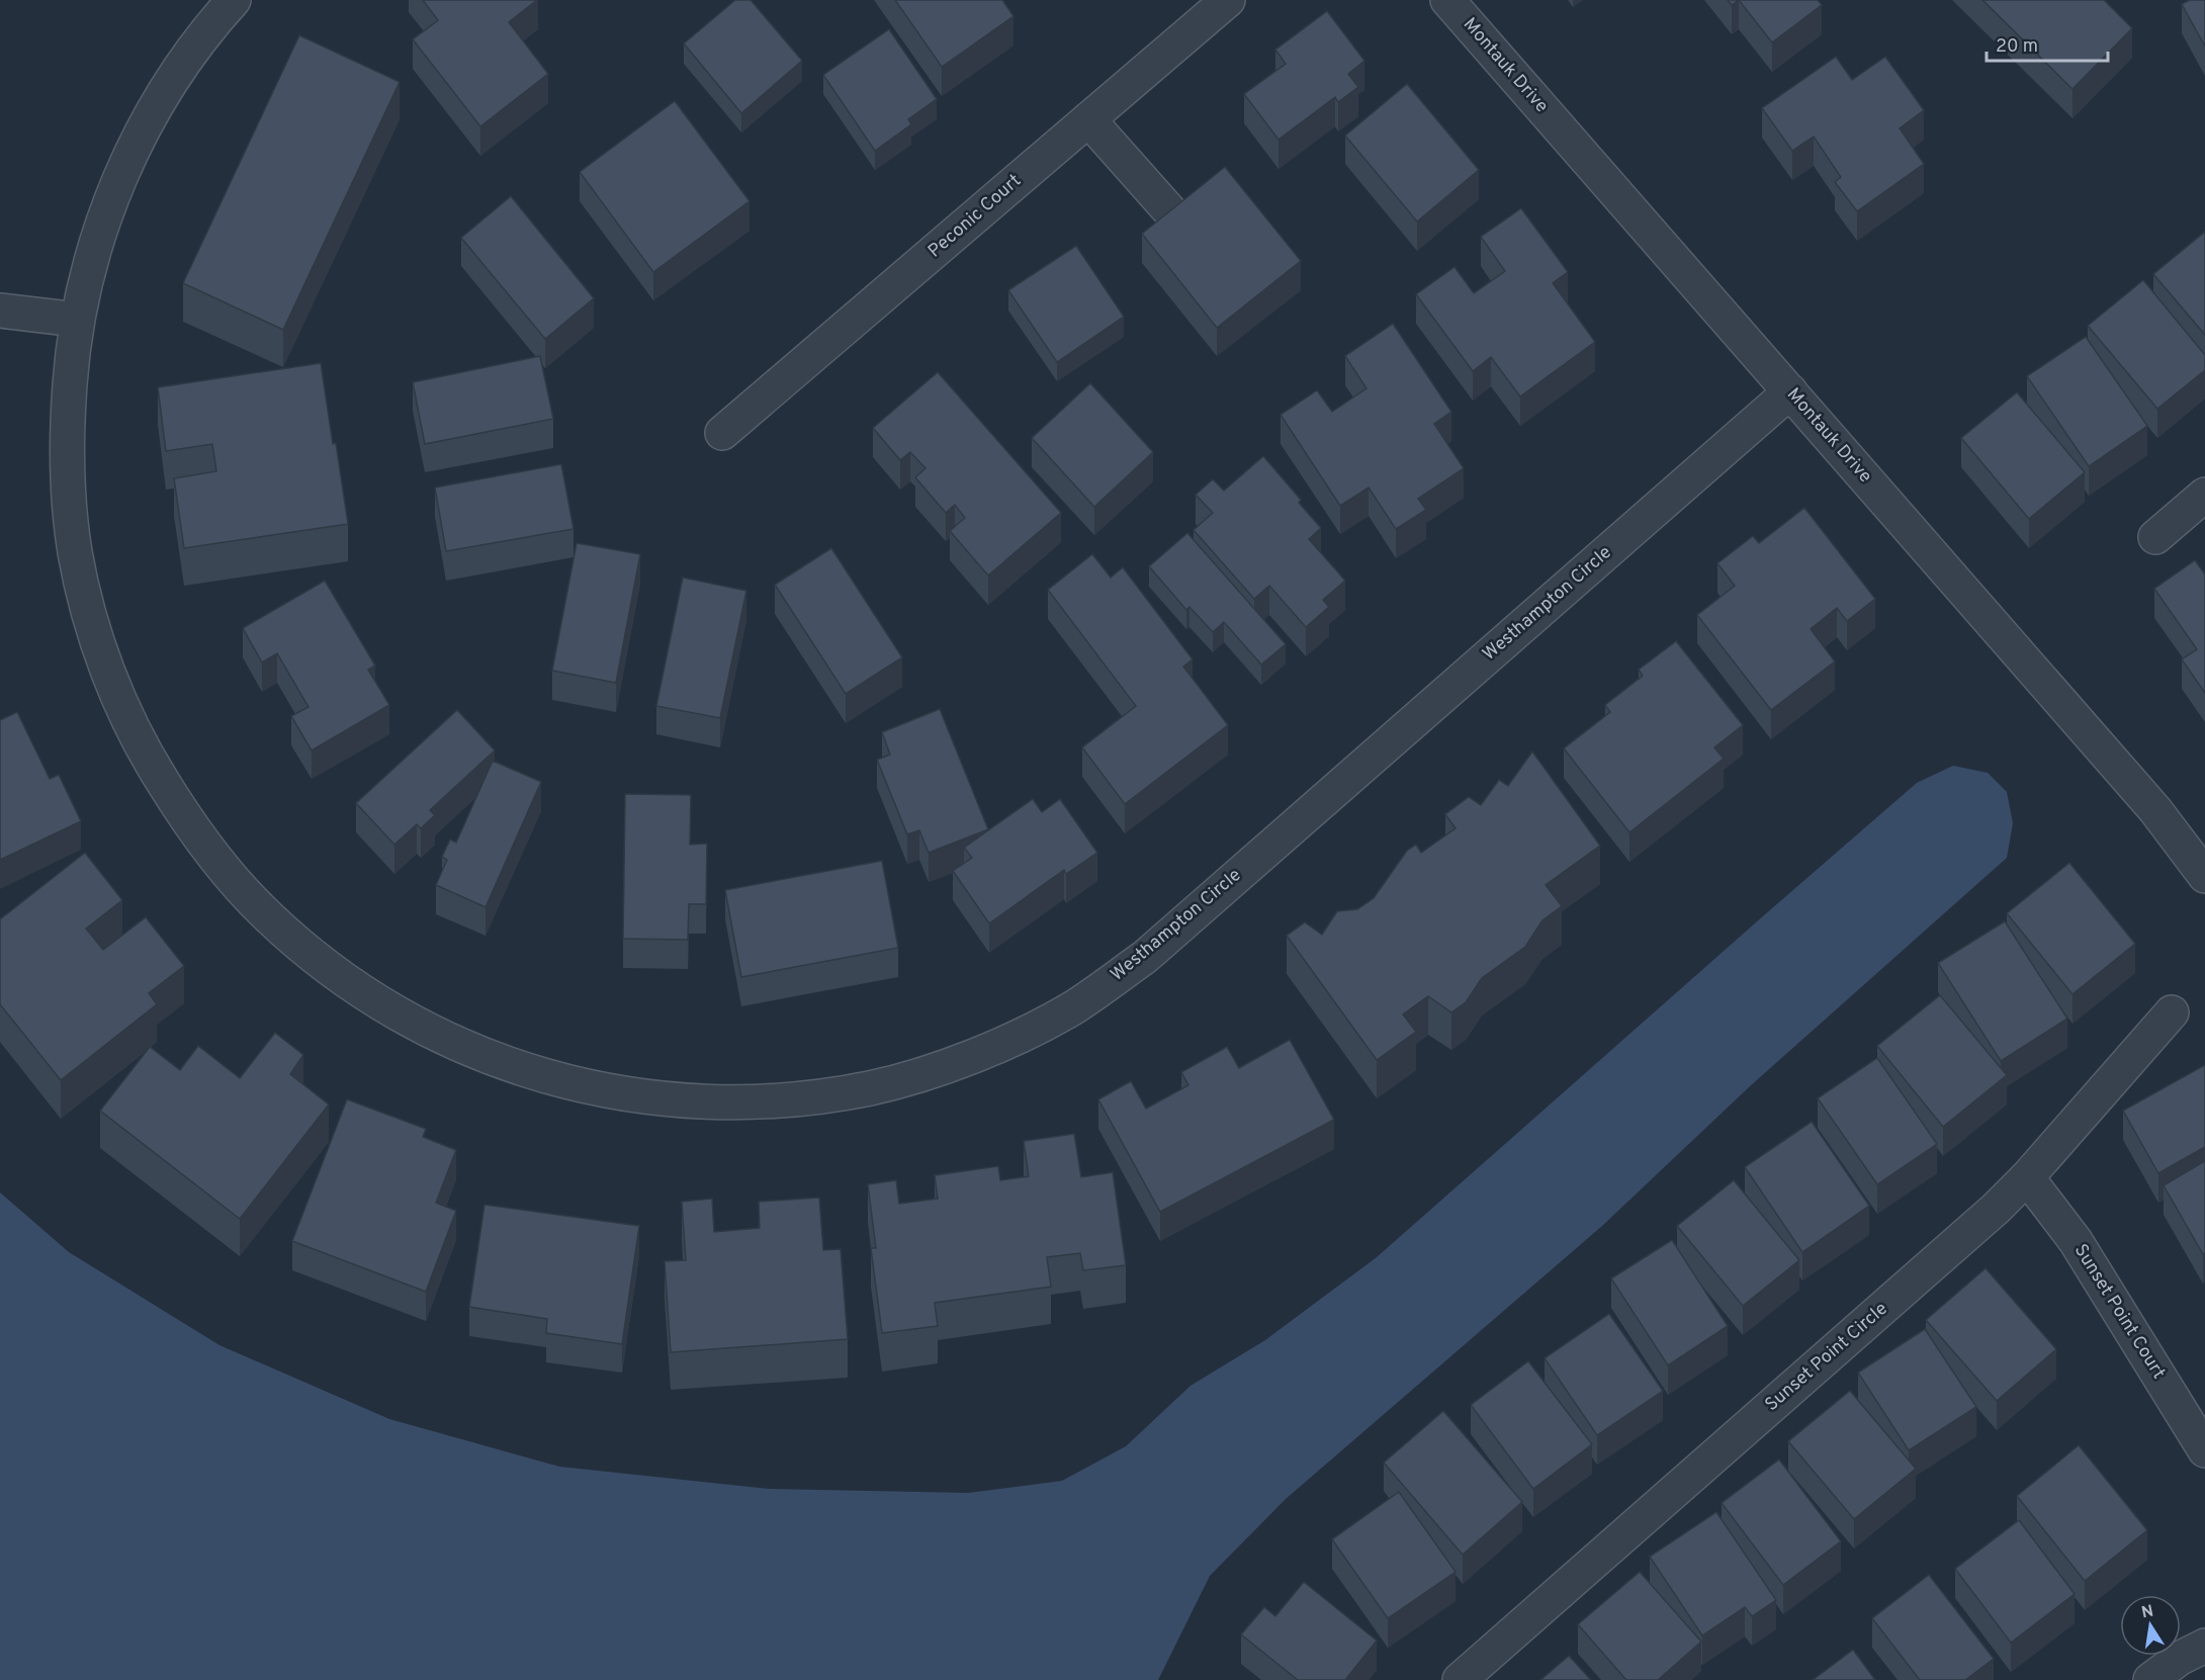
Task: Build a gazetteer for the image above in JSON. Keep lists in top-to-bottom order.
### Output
{
  "streets": {
    "street": [
      "Montauk Drive",
      "Peconic Court",
      "Westhampton Circle",
      "Sunset Point Court",
      "Sunset Point Circle"
    ]
  },
  "crossings": [
    ["Montauk Drive", "Westhampton Circle"],
    ["Sunset Point Court", "Sunset Point Circle"]
  ],
  "scale_bar": "20 m",
  "north": "top"
}
